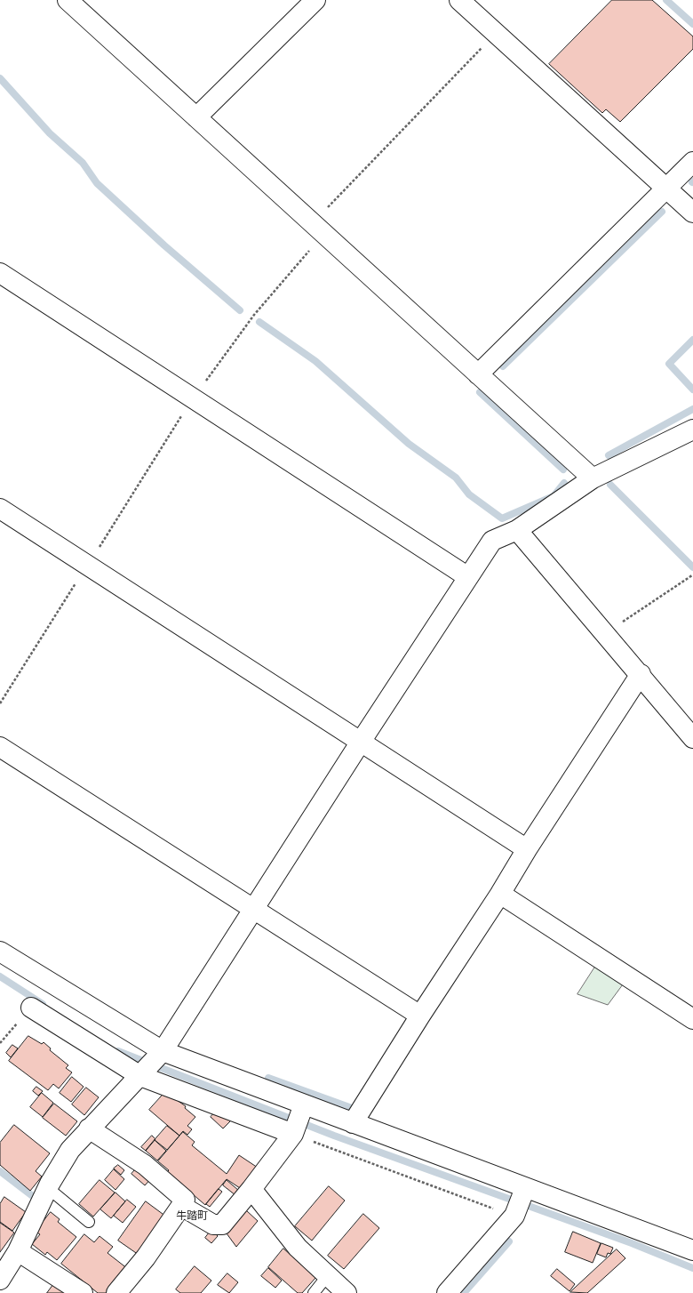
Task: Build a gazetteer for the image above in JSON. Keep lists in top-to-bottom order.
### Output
{
  "districts": ["牛踏町"]
}
